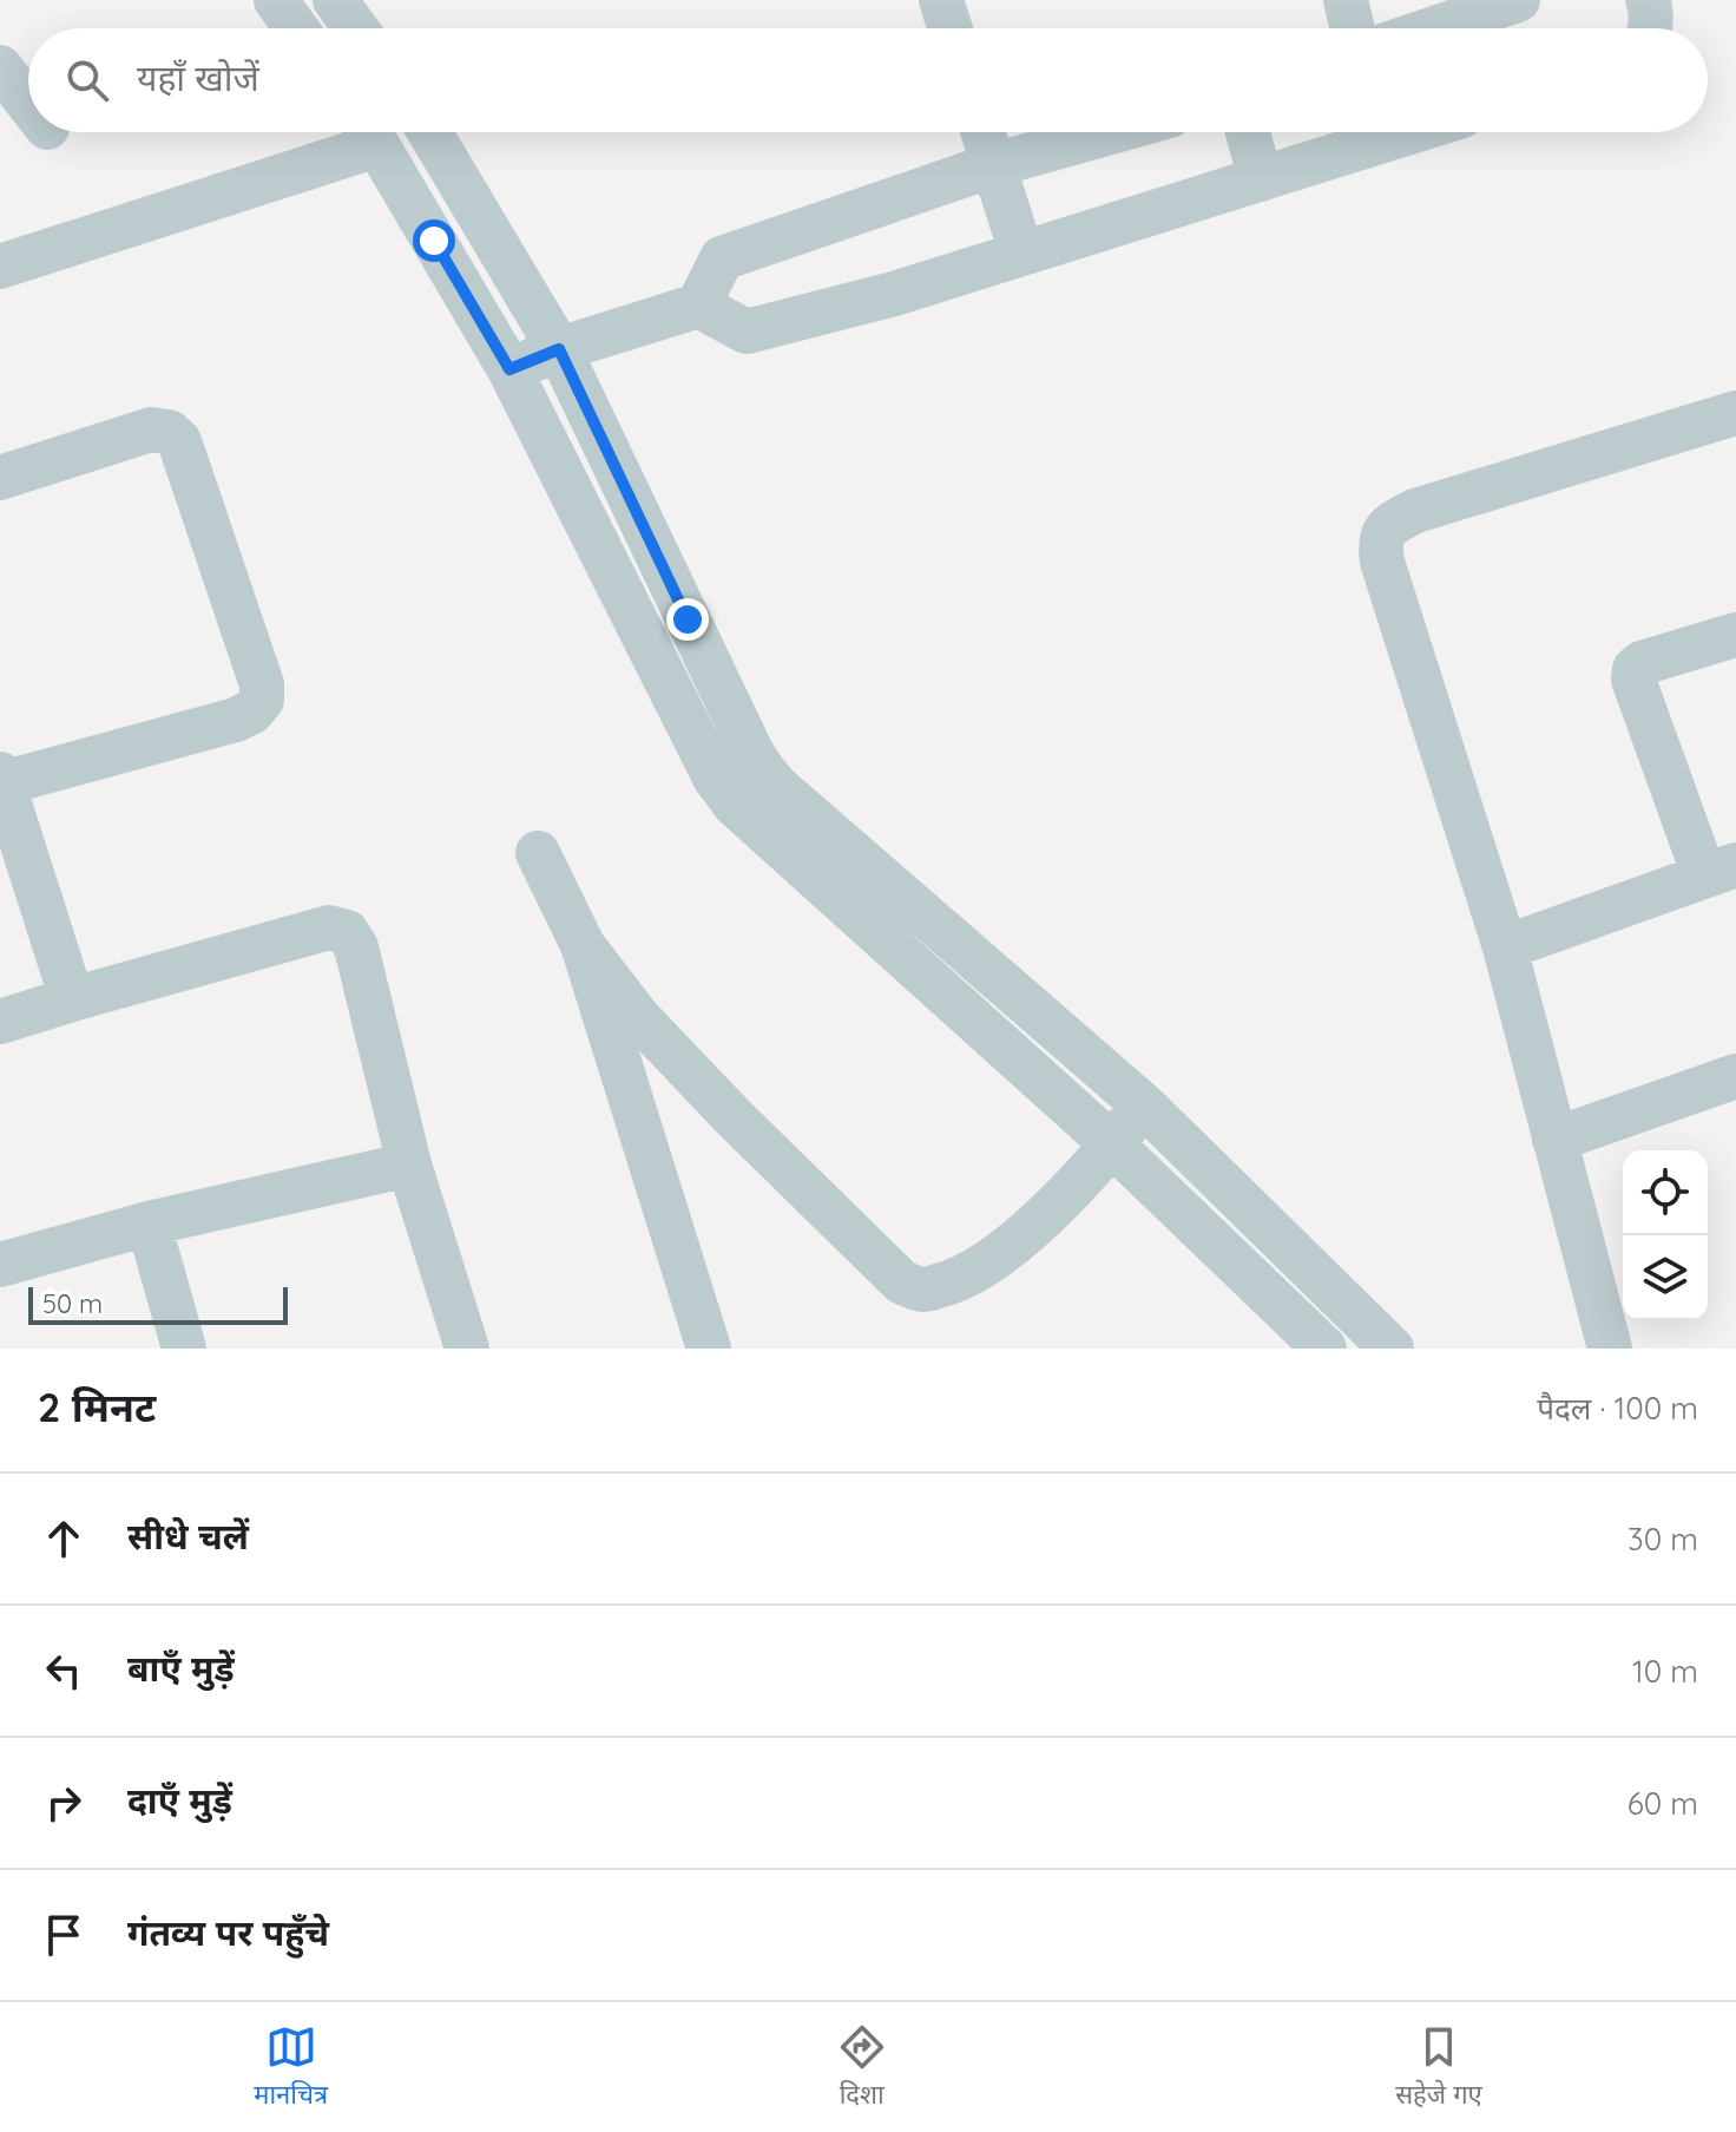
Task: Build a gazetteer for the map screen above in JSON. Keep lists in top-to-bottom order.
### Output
{
  "scale_bar": "50 m",
  "page": {
    "search": "यहाँ खोजें",
    "scale": "50 m",
    "heading": ["2 मिनट", "पैदल · 100 m"],
    "list": [
      ["सीधे चलें", "30 m"],
      ["बाएँ मुड़ें", "10 m"],
      ["दाएँ मुड़ें", "60 m"],
      "गंतव्य पर पहुँचे"
    ],
    "nav": ["मानचित्र", "दिशा", "सहेजे गए"]
  }
}
